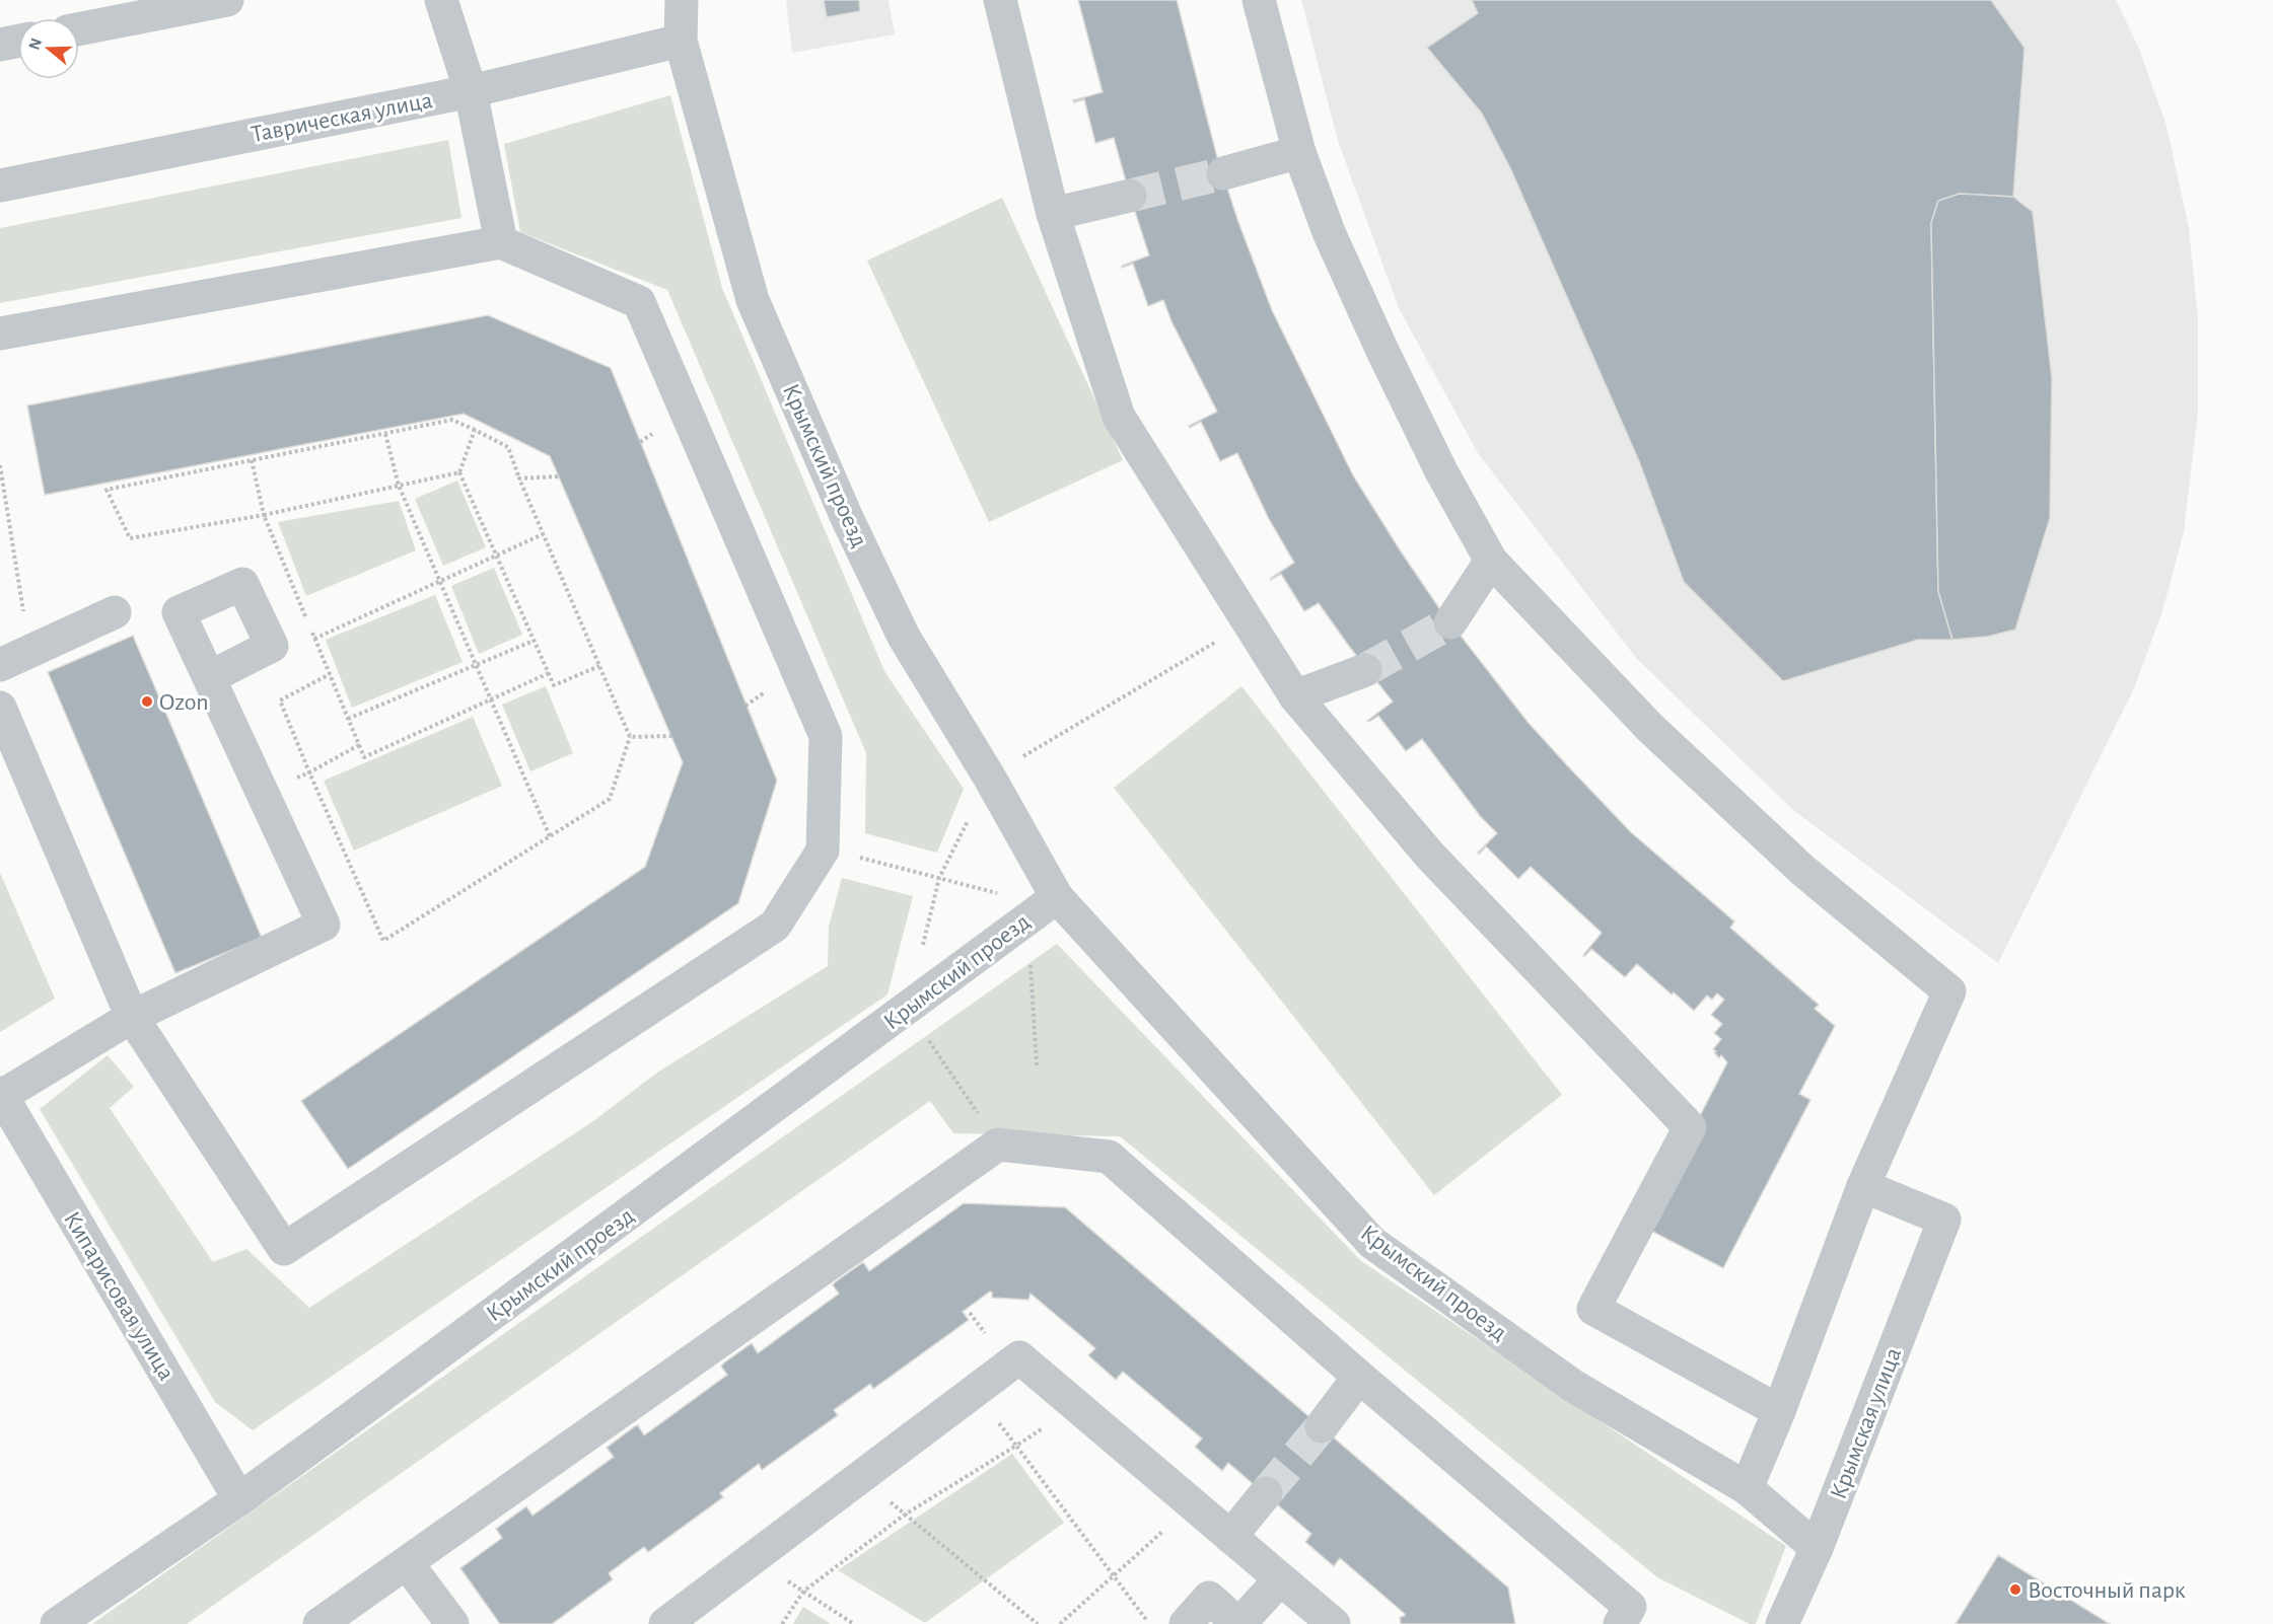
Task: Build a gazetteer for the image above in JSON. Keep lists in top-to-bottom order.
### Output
{
  "streets": {
    "street": [
      "Таврическая улица",
      "Крымский проезд",
      "Кипарисовая улица",
      "Крымская улица"
    ]
  },
  "crossings": [
    ["Таврическая улица", "Крымский проезд"],
    ["Крымский проезд", "Кипарисовая улица"],
    ["Крымский проезд", "Крымская улица"]
  ],
  "places": ["Ozon", "Восточный парк"],
  "north": "left"
}
